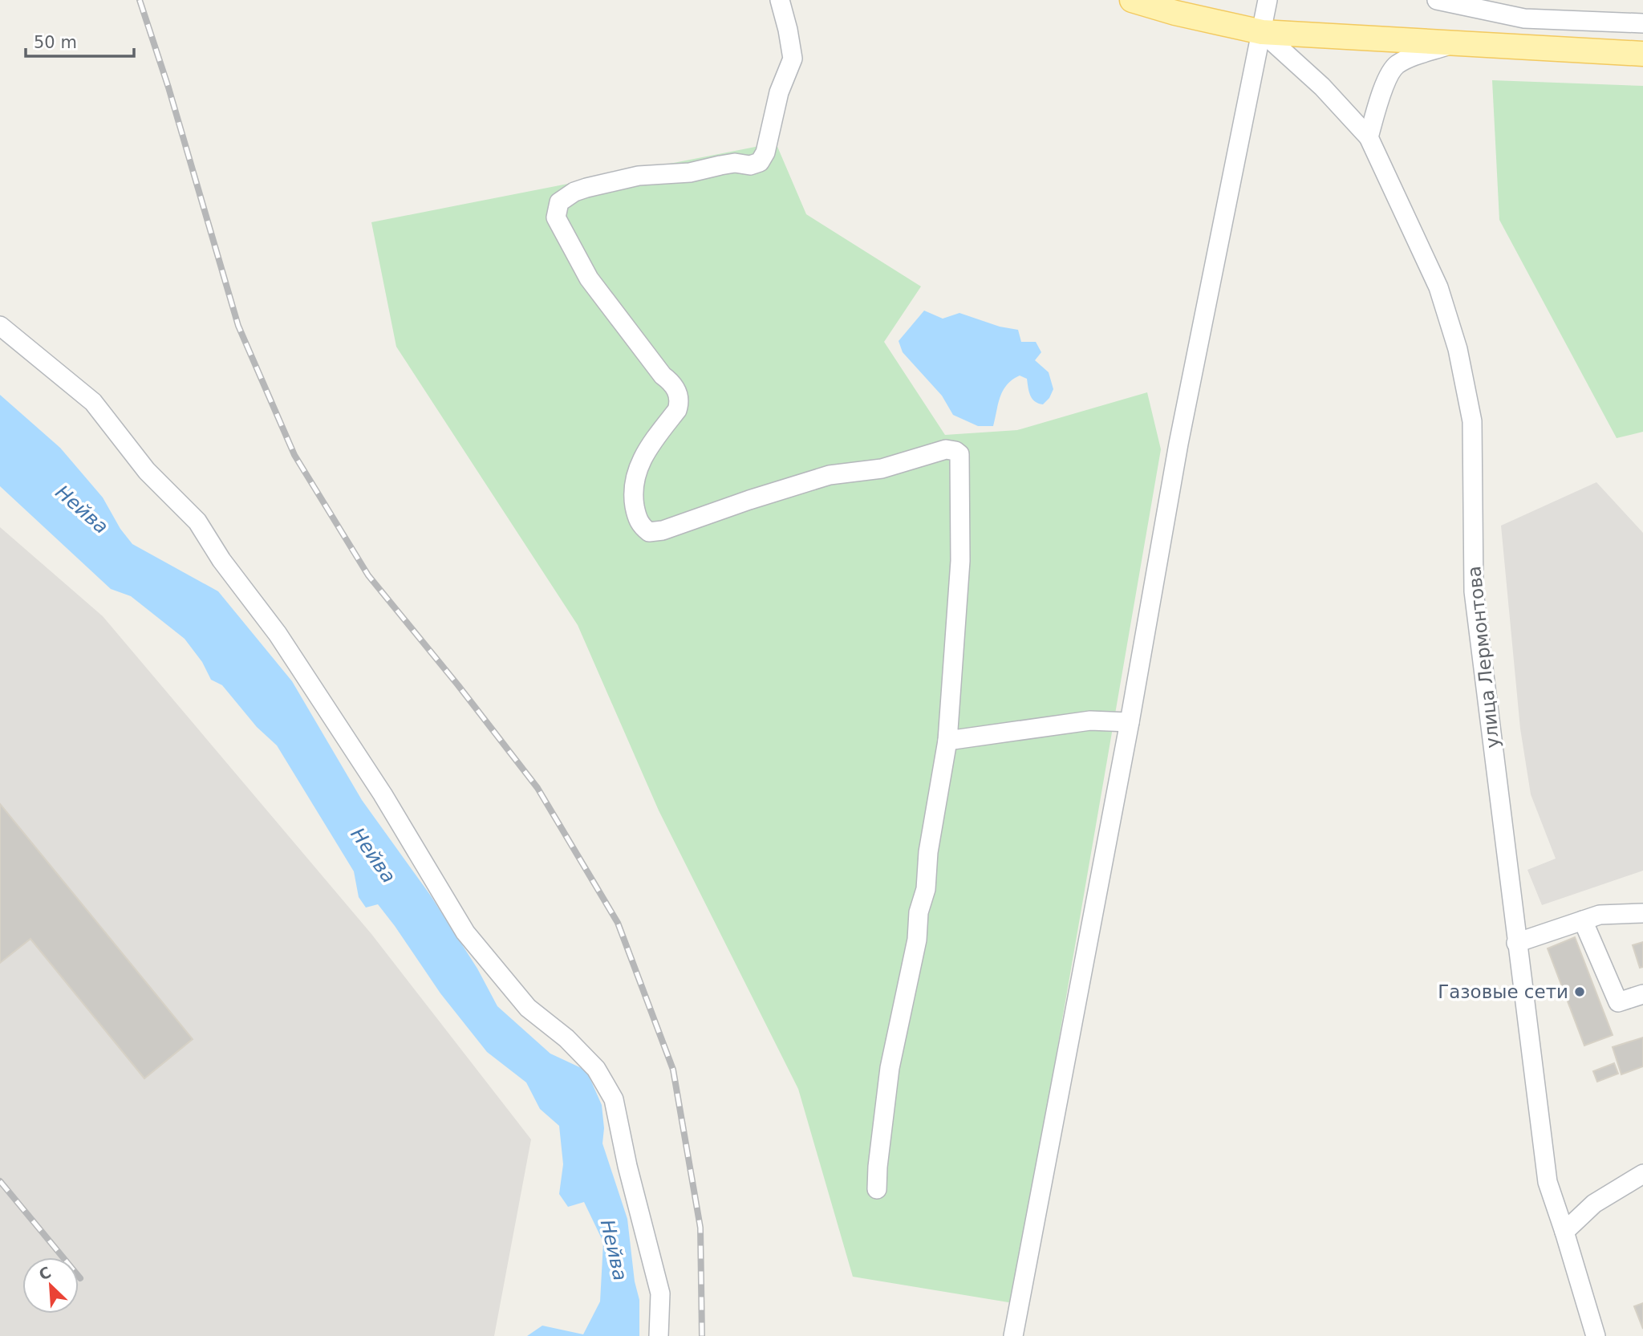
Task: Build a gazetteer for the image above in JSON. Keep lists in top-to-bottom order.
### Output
{
  "streets": {
    "street": ["улица Лермонтова"]
  },
  "water": ["Нейва"],
  "places": ["Газовые сети"],
  "scale_bar": "50 m",
  "north": "top left"
}
